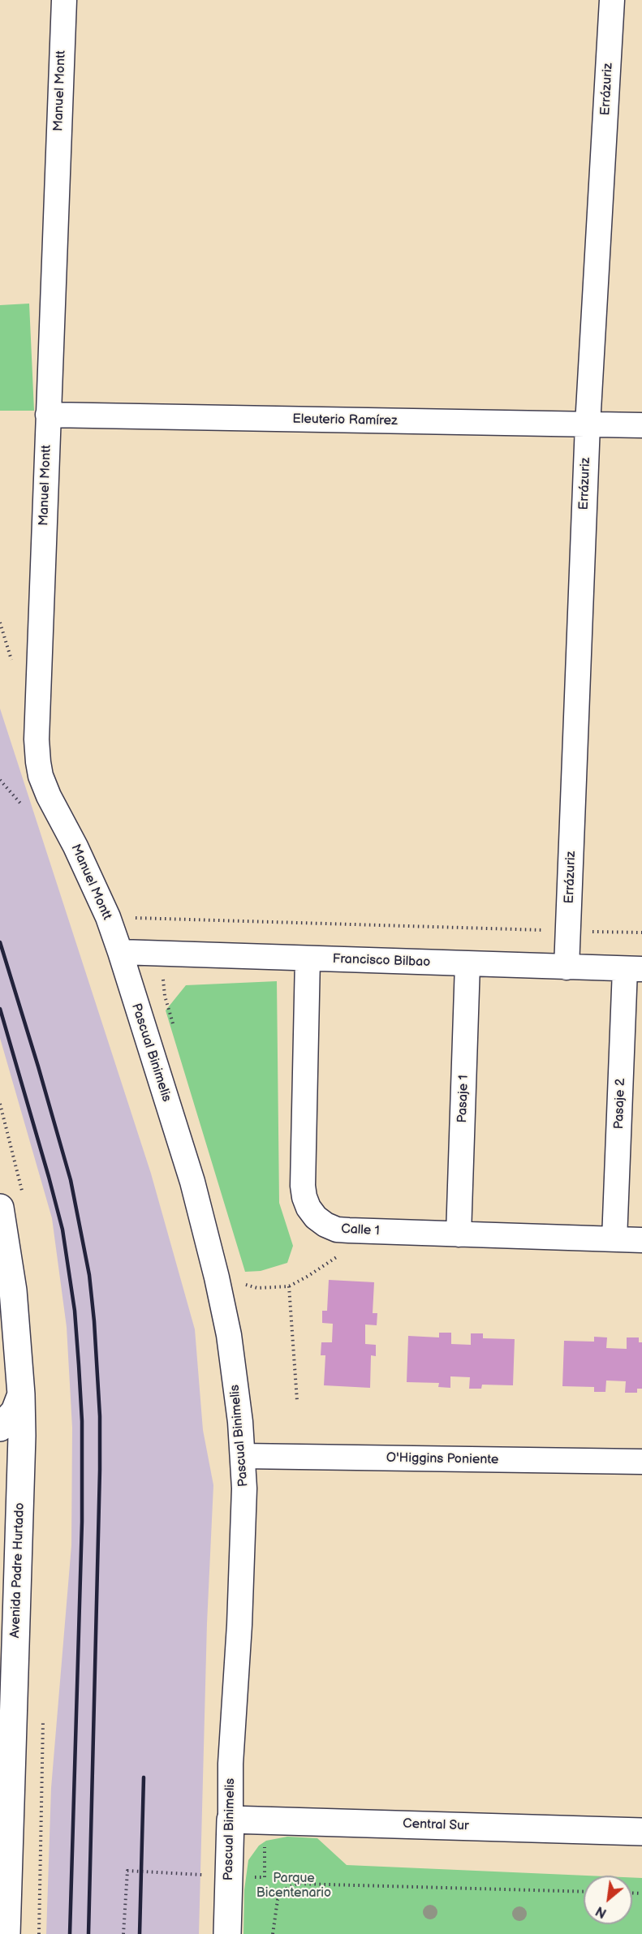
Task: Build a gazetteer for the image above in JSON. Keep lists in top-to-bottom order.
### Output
{
  "streets": {
    "main road": ["Pascual Binimelis", "Avenida Padre Hurtado", "Central Sur"],
    "street": [
      "Errázuriz",
      "Manuel Montt",
      "Eleuterio Ramírez",
      "Francisco Bilbao",
      "Pasaje 1",
      "Pasaje 2",
      "Calle 1",
      "O'Higgins Poniente"
    ]
  },
  "crossings": [
    ["Errázuriz", "Eleuterio Ramírez"],
    ["Errázuriz", "Francisco Bilbao"],
    ["Manuel Montt", "Eleuterio Ramírez"],
    ["Manuel Montt", "Francisco Bilbao"],
    ["Manuel Montt", "Pascual Binimelis"],
    ["Francisco Bilbao", "Pascual Binimelis"],
    ["Francisco Bilbao", "Pasaje 1"],
    ["Francisco Bilbao", "Pasaje 2"],
    ["Francisco Bilbao", "Calle 1"],
    ["Pascual Binimelis", "O'Higgins Poniente"],
    ["Pascual Binimelis", "Central Sur"],
    ["Pasaje 1", "Calle 1"],
    ["Pasaje 2", "Calle 1"]
  ],
  "parks": ["Parque Bicentenario"],
  "north": "bottom left"
}
